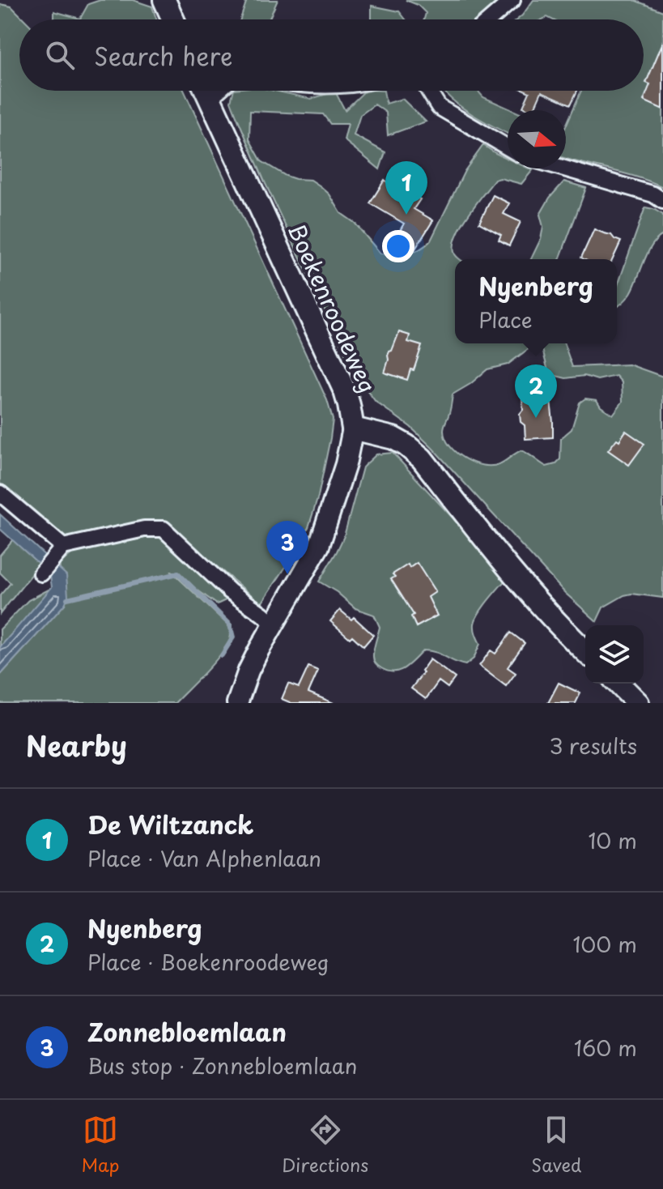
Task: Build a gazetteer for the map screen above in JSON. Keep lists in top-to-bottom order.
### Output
{
  "streets": {
    "main road": ["Boekenroodeweg"]
  },
  "north": "right",
  "page": {
    "search": "Search here",
    "pins": ["1", "2", "3"],
    "popup": ["Nyenberg", "Place"],
    "heading": ["Nearby", "3 results"],
    "list": [
      {
        "mark": "1",
        "name": "De Wiltzanck",
        "note": "Place · Van Alphenlaan",
        "value": "10 m"
      },
      {
        "mark": "2",
        "name": "Nyenberg",
        "note": "Place · Boekenroodeweg",
        "value": "100 m"
      },
      {
        "mark": "3",
        "name": "Zonnebloemlaan",
        "note": "Bus stop · Zonnebloemlaan",
        "value": "160 m"
      }
    ],
    "nav": ["Map", "Directions", "Saved"]
  }
}
